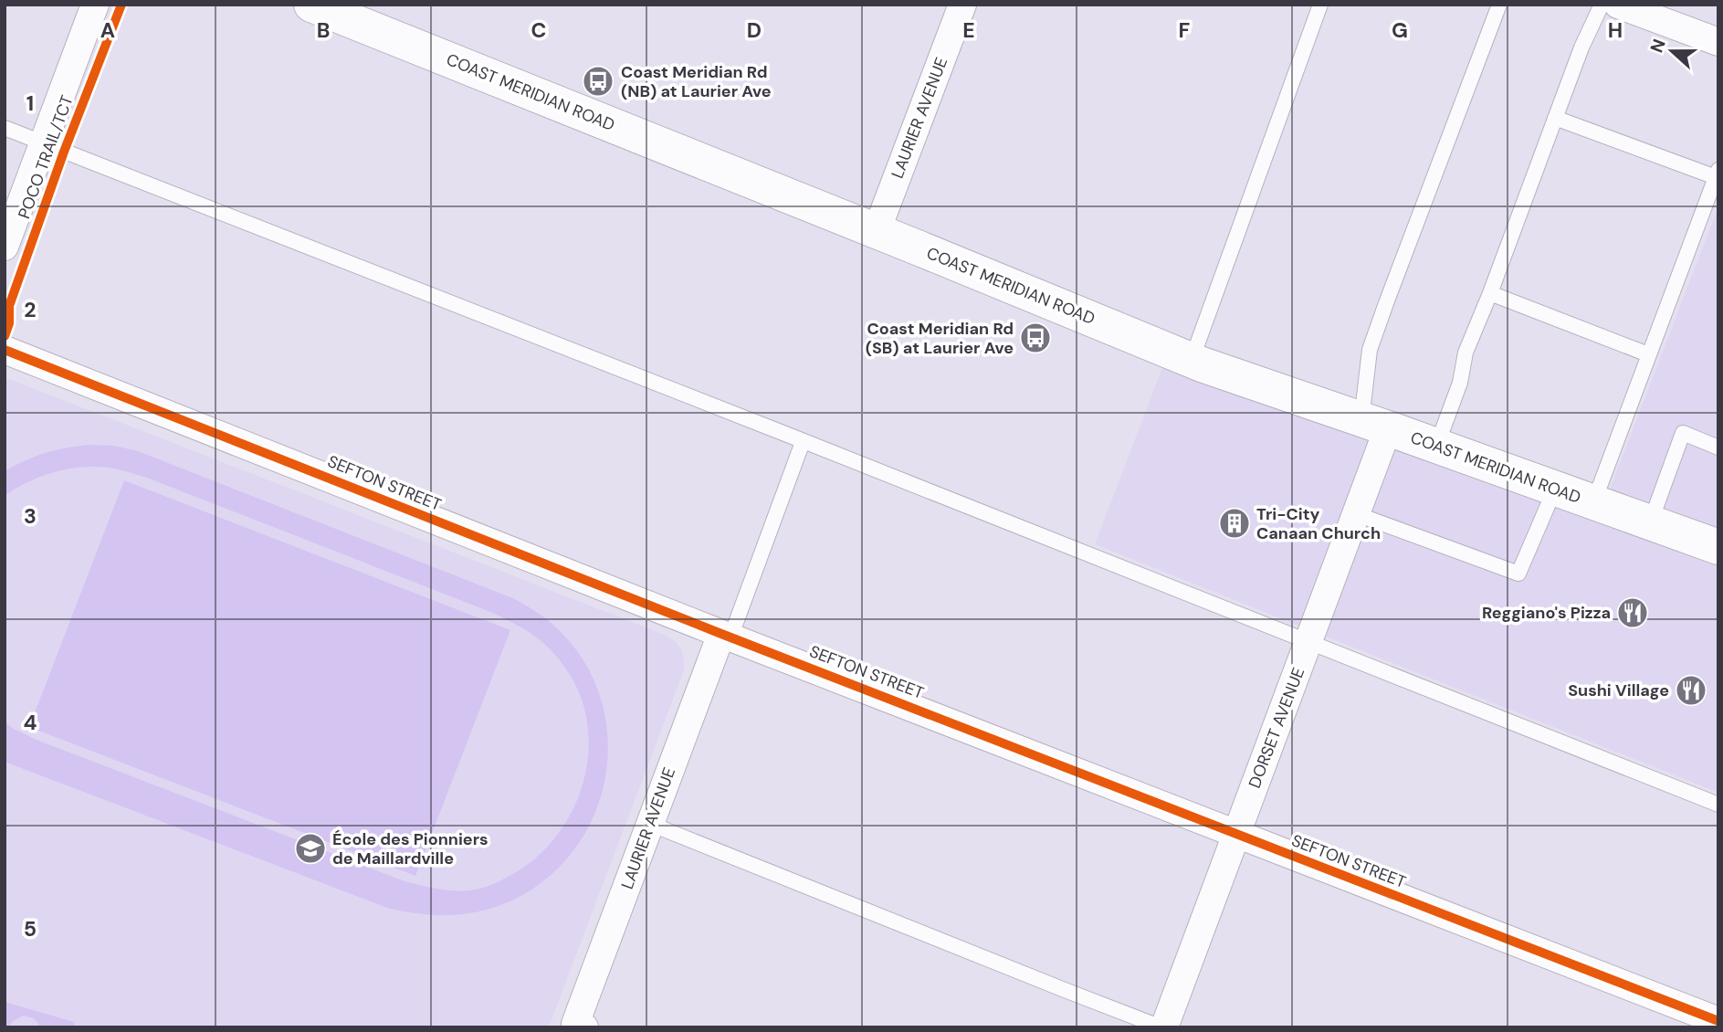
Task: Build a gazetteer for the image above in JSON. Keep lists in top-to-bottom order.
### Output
{
  "streets": {
    "main road": ["COAST MERIDIAN ROAD"],
    "street": ["LAURIER AVENUE", "SEFTON STREET", "DORSET AVENUE"],
    "cycle path": ["POCO TRAIL/TCT"]
  },
  "crossings": [
    ["COAST MERIDIAN ROAD", "LAURIER AVENUE"],
    ["COAST MERIDIAN ROAD", "DORSET AVENUE"],
    ["LAURIER AVENUE", "SEFTON STREET"],
    ["SEFTON STREET", "DORSET AVENUE"]
  ],
  "places": {
    "bus stop": ["Coast Meridian Rd (NB) at Laurier Ave", "Coast Meridian Rd (SB) at Laurier Ave"],
    "building": ["Tri-City Canaan Church"],
    "restaurant": ["Reggiano's Pizza", "Sushi Village"],
    "school or university": ["École des Pionniers de Maillardville"]
  },
  "north": "left",
  "grid": {
    "columns": [
      "A",
      "B",
      "C",
      "D",
      "E",
      "F",
      "G",
      "H"
    ],
    "rows": [
      "1",
      "2",
      "3",
      "4",
      "5"
    ]
  }
}
